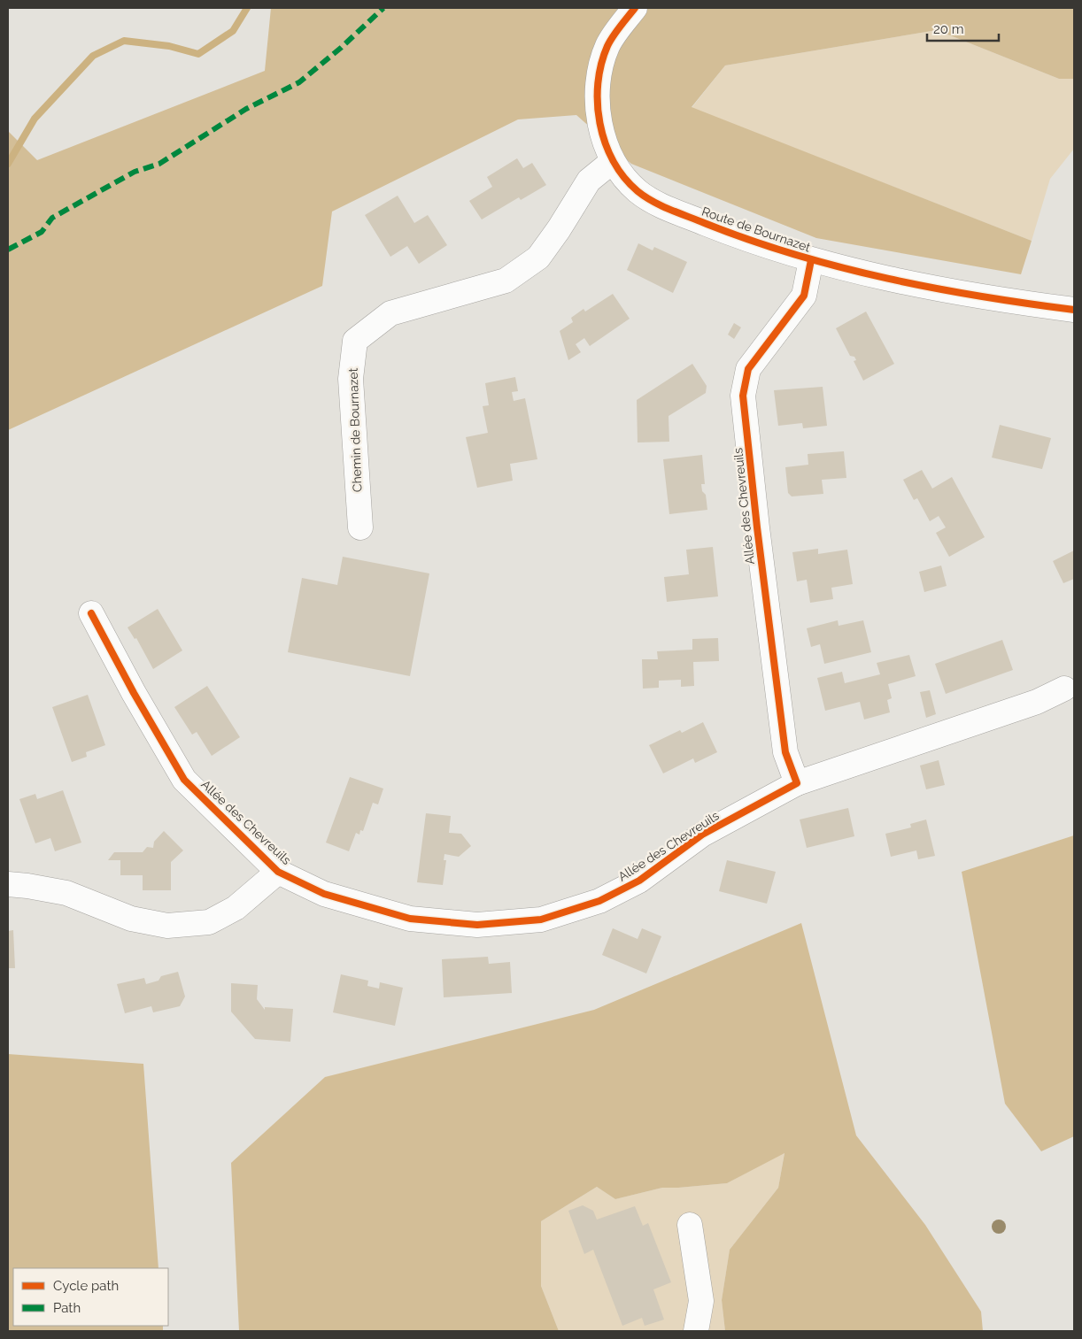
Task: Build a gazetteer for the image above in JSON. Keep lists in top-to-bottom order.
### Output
{
  "streets": {
    "street": ["Route de Bournazet", "Chemin de Bournazet", "Allée des Chevreuils"]
  },
  "crossings": [
    ["Route de Bournazet", "Chemin de Bournazet"],
    ["Route de Bournazet", "Allée des Chevreuils"]
  ],
  "legend": ["Cycle path", "Path"],
  "scale_bar": "20 m"
}
